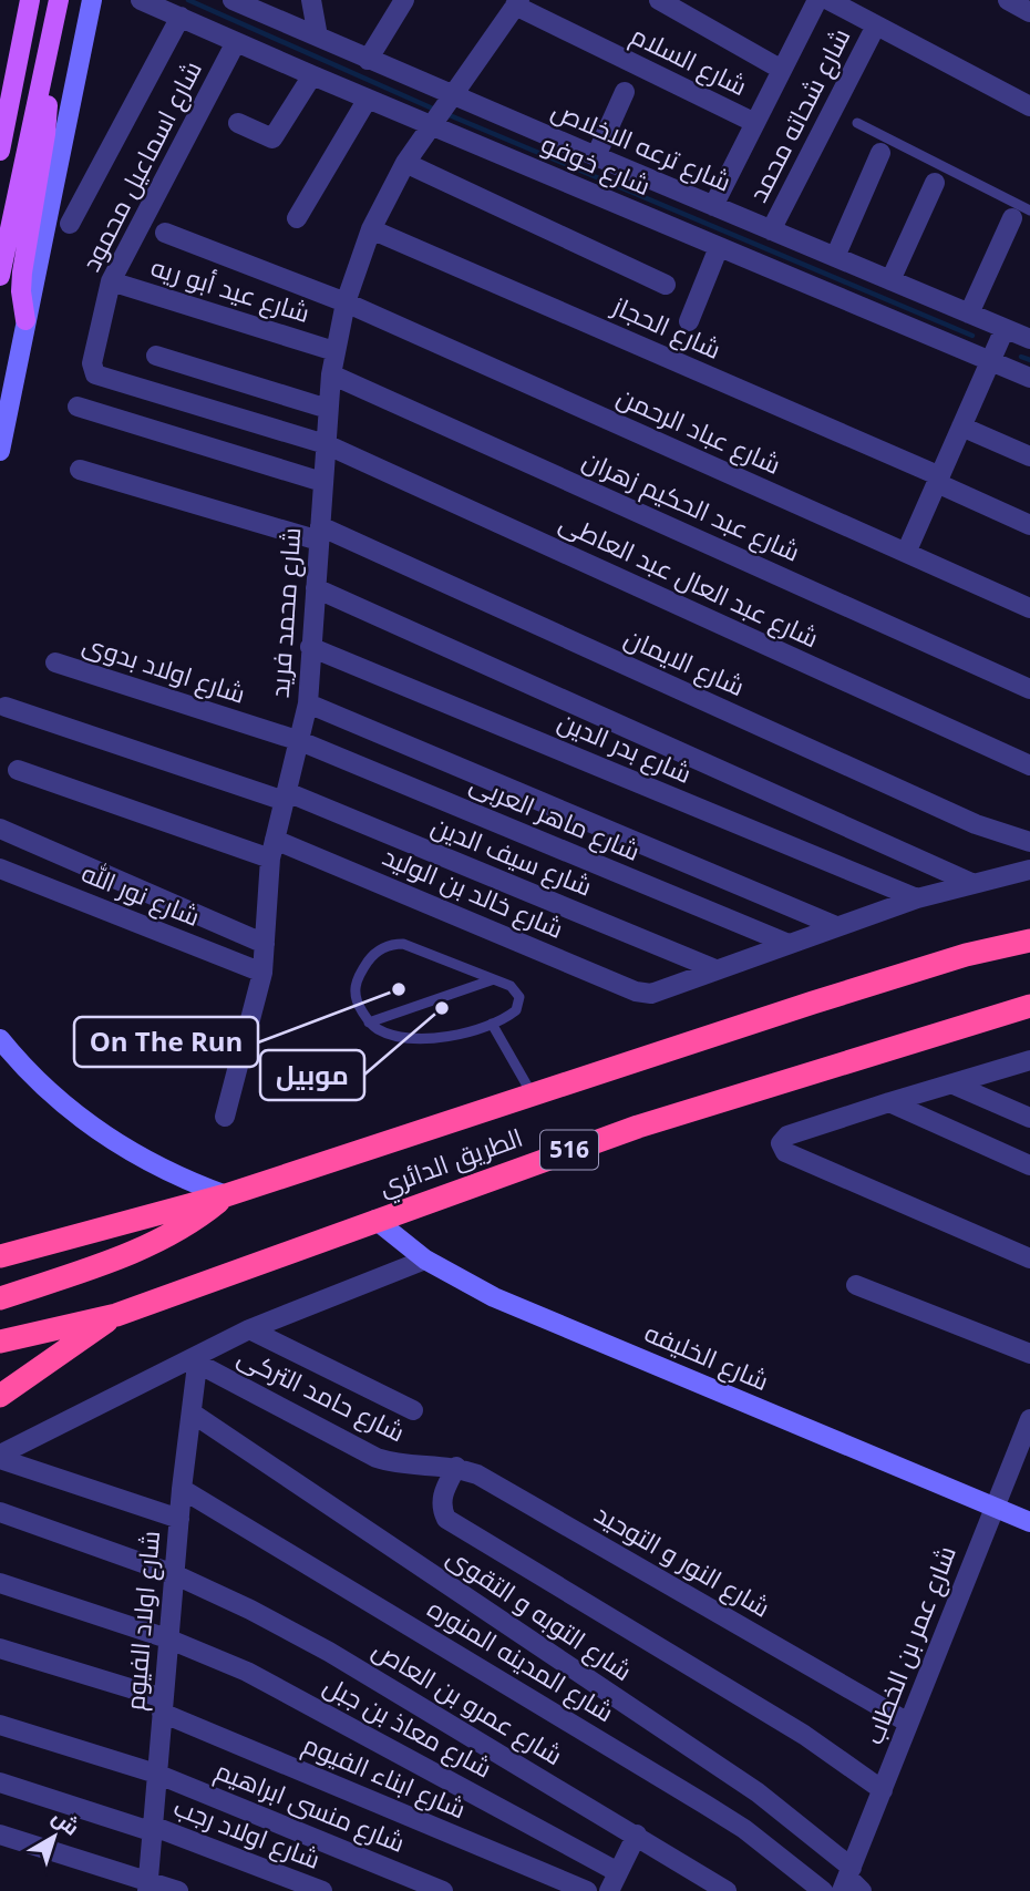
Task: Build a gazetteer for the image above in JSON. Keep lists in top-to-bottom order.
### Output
{
  "streets": {
    "highway": ["516", "الطريق الدائري"],
    "street": [
      "شارع السلام",
      "شارع شحاته محمد",
      "شارع ترعه الاخلاص",
      "شارع خوفو",
      "شارع اسماعيل محمود",
      "شارع عيد أبو ريه",
      "شارع الحجاز",
      "شارع عباد الرحمن",
      "شارع عبد الحكيم زهران",
      "شارع عبد العال عبد العاطى",
      "شارع محمد فريد",
      "شارع الايمان",
      "شارع اولاد بدوى",
      "شارع بدر الدين",
      "شارع ماهر العربى",
      "شارع سيف الدين",
      "شارع خالد بن الوليد",
      "شارع نور الله",
      "شارع الخليفه",
      "شارع حامد التركى",
      "شارع النور و التوحيد",
      "شارع التوبه و التقوى",
      "شارع اولاد الفيوم",
      "شارع عمر بن الخطاب",
      "شارع المدينه المنوره",
      "شارع عمرو بن العاص",
      "شارع معاذ بن جبل",
      "شارع ابناء الفيوم",
      "شارع منسى ابراهيم",
      "شارع اولاد رجب"
    ]
  },
  "crossings": [
    ["شارع السلام", "شارع محمد فريد"],
    ["شارع شحاته محمد", "شارع ترعه الاخلاص"],
    ["شارع ترعه الاخلاص", "شارع محمد فريد"],
    ["شارع خوفو", "شارع اسماعيل محمود"],
    ["شارع خوفو", "شارع محمد فريد"],
    ["شارع اسماعيل محمود", "شارع عيد أبو ريه"],
    ["شارع اسماعيل محمود", "شارع عبد العال عبد العاطى"],
    ["شارع عيد أبو ريه", "شارع محمد فريد"],
    ["شارع الحجاز", "شارع محمد فريد"],
    ["شارع عباد الرحمن", "شارع محمد فريد"],
    ["شارع عبد الحكيم زهران", "شارع محمد فريد"],
    ["شارع عبد العال عبد العاطى", "شارع محمد فريد"],
    ["شارع محمد فريد", "شارع الايمان"],
    ["شارع محمد فريد", "شارع اولاد بدوى"],
    ["شارع محمد فريد", "شارع بدر الدين"],
    ["شارع محمد فريد", "شارع ماهر العربى"],
    ["شارع محمد فريد", "شارع سيف الدين"],
    ["شارع محمد فريد", "شارع خالد بن الوليد"],
    ["شارع محمد فريد", "شارع نور الله"],
    ["شارع اولاد بدوى", "شارع ماهر العربى"],
    ["شارع سيف الدين", "شارع خالد بن الوليد"],
    ["الطريق الدائري", "شارع الخليفه"],
    ["شارع الخليفه", "شارع عمر بن الخطاب"],
    ["شارع حامد التركى", "شارع النور و التوحيد"],
    ["شارع حامد التركى", "شارع اولاد الفيوم"],
    ["شارع النور و التوحيد", "شارع عمر بن الخطاب"],
    ["شارع التوبه و التقوى", "شارع اولاد الفيوم"],
    ["شارع التوبه و التقوى", "شارع عمر بن الخطاب"],
    ["شارع اولاد الفيوم", "شارع المدينه المنوره"],
    ["شارع اولاد الفيوم", "شارع عمرو بن العاص"],
    ["شارع اولاد الفيوم", "شارع معاذ بن جبل"],
    ["شارع اولاد الفيوم", "شارع ابناء الفيوم"],
    ["شارع اولاد الفيوم", "شارع منسى ابراهيم"],
    ["شارع اولاد الفيوم", "شارع اولاد رجب"]
  ],
  "places": ["On The Run", "موبيل"],
  "north": "top right"
}
